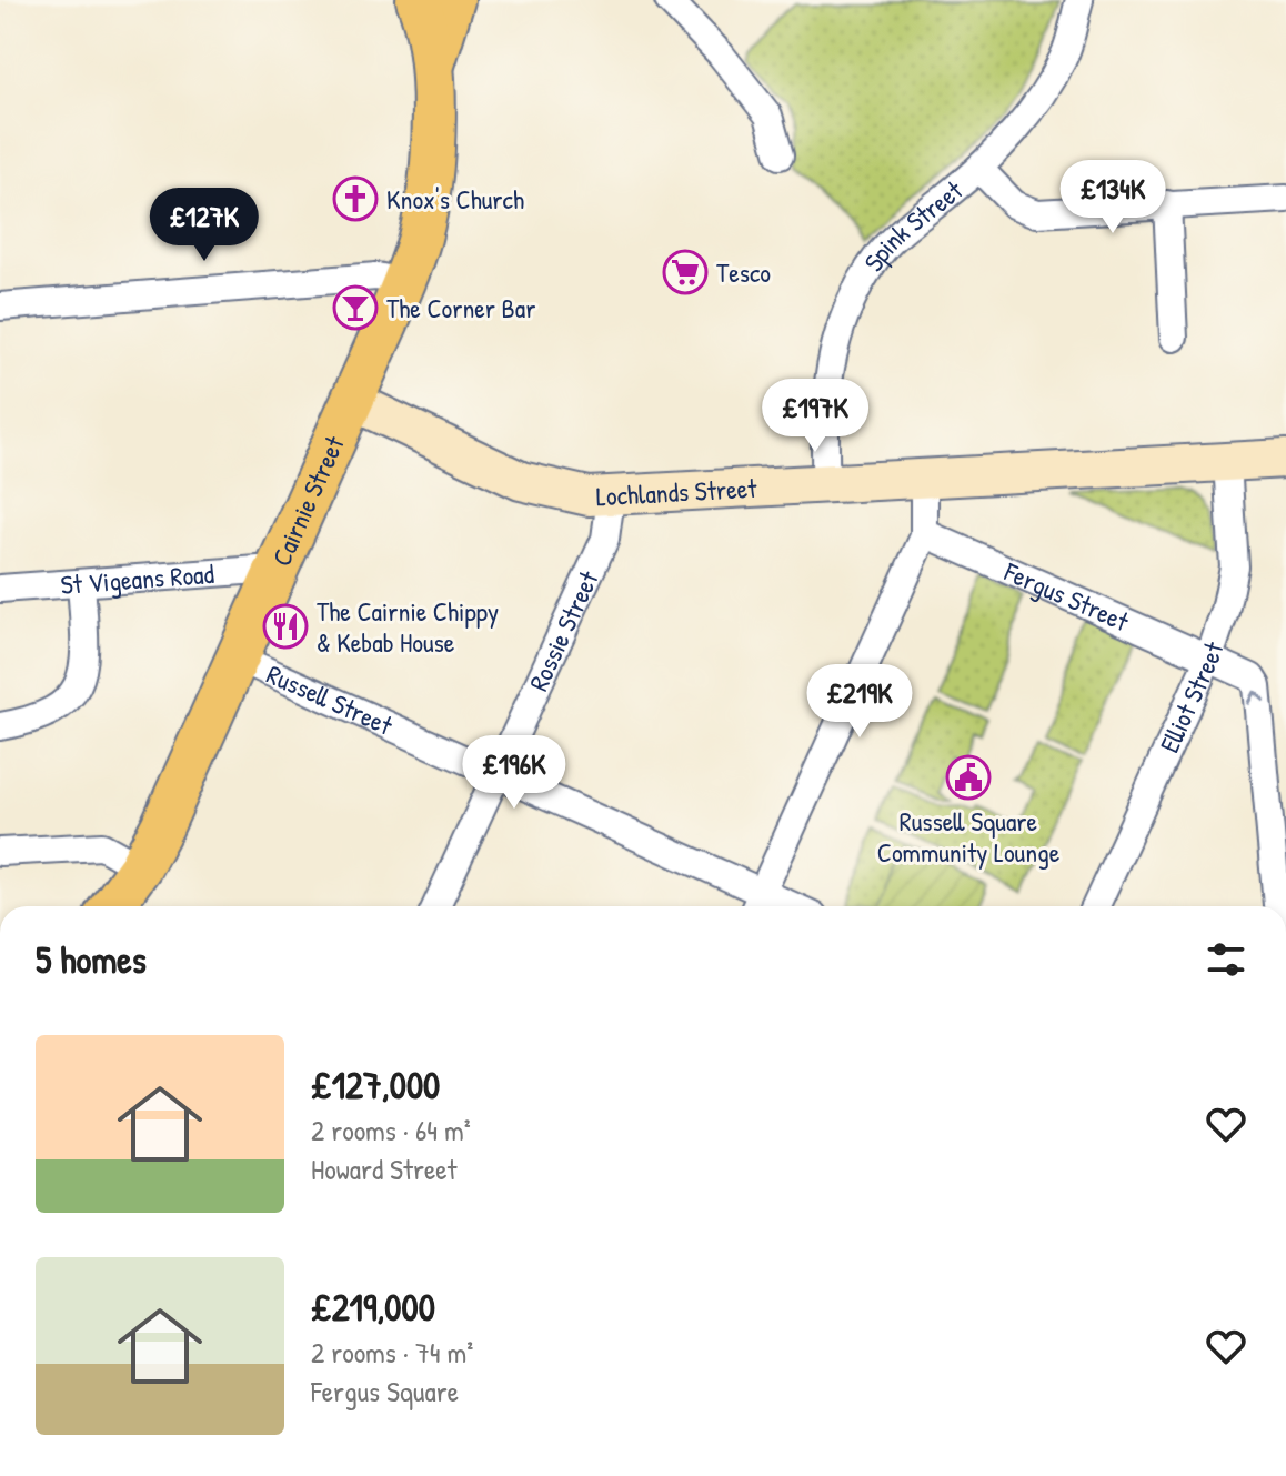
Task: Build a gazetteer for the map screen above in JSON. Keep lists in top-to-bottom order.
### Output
{
  "streets": {
    "main road": ["Lochlands Street", "Cairnie Street"],
    "street": [
      "Spink Street",
      "St Vigeans Road",
      "Fergus Street",
      "Rossie Street",
      "Elliot Street",
      "Russell Street"
    ]
  },
  "crossings": [
    ["Spink Street", "Lochlands Street"],
    ["Lochlands Street", "Cairnie Street"],
    ["Lochlands Street", "Rossie Street"],
    ["Lochlands Street", "Elliot Street"],
    ["Cairnie Street", "St Vigeans Road"],
    ["Cairnie Street", "Russell Street"],
    ["Fergus Street", "Elliot Street"],
    ["Rossie Street", "Russell Street"]
  ],
  "one_way": ["Fergus Street"],
  "places": {
    "church": ["Knox's Church"],
    "supermarket": ["Tesco"],
    "bar": ["The Corner Bar"],
    "restaurant": ["The Cairnie Chippy & Kebab House"],
    "public building": ["Russell Square Community Lounge"]
  },
  "page": {
    "price": [
      "£134K",
      "£127K",
      "£197K",
      "£219K",
      "£196K"
    ],
    "heading": "5 homes",
    "list": [
      {
        "name": "£127,000",
        "note": "2 rooms · 64 m² · Howard Street"
      },
      {
        "name": "£219,000",
        "note": "2 rooms · 74 m² · Fergus Square"
      }
    ]
  }
}
